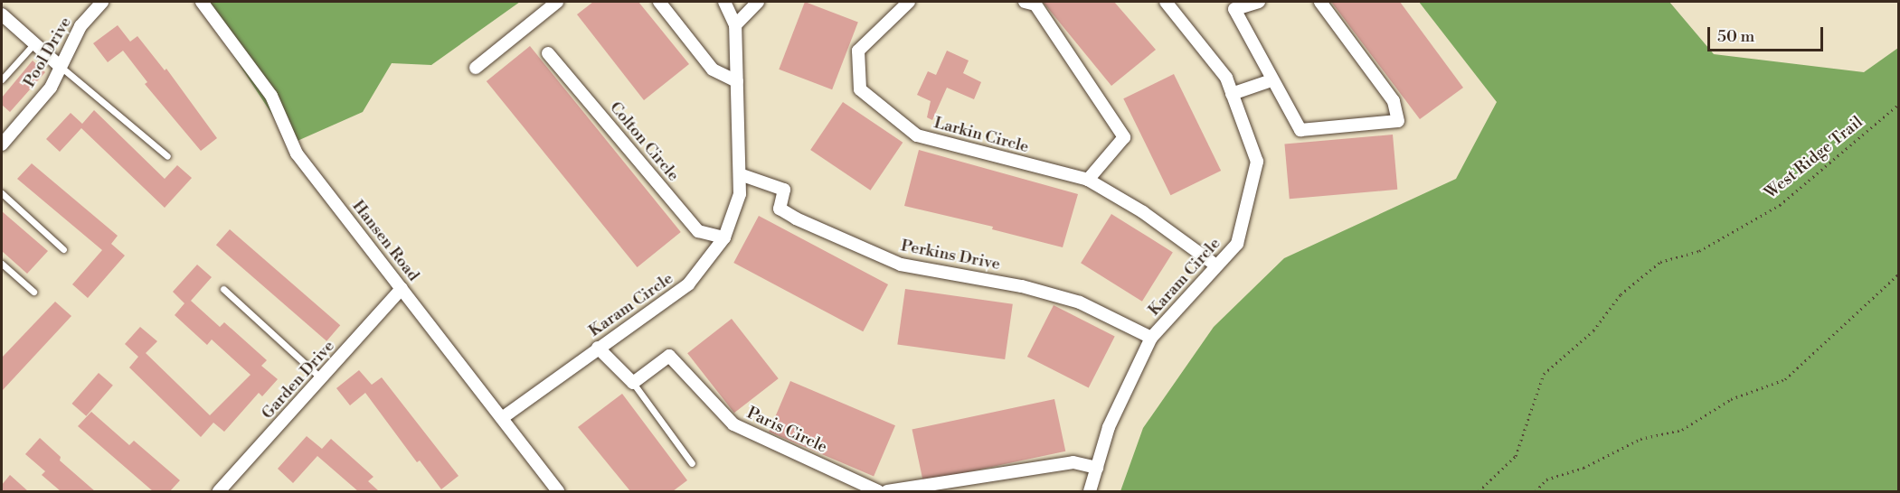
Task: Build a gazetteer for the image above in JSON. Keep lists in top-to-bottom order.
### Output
{
  "streets": {
    "street": [
      "Pool Drive",
      "Larkin Circle",
      "Colton Circle",
      "Hansen Road",
      "Perkins Drive",
      "Karam Circle",
      "Garden Drive",
      "Paris Circle"
    ],
    "path": ["West Ridge Trail"]
  },
  "crossings": [
    ["Larkin Circle", "Karam Circle"],
    ["Colton Circle", "Karam Circle"],
    ["Hansen Road", "Karam Circle"],
    ["Hansen Road", "Garden Drive"],
    ["Perkins Drive", "Karam Circle"]
  ],
  "scale_bar": "50 m"
}
